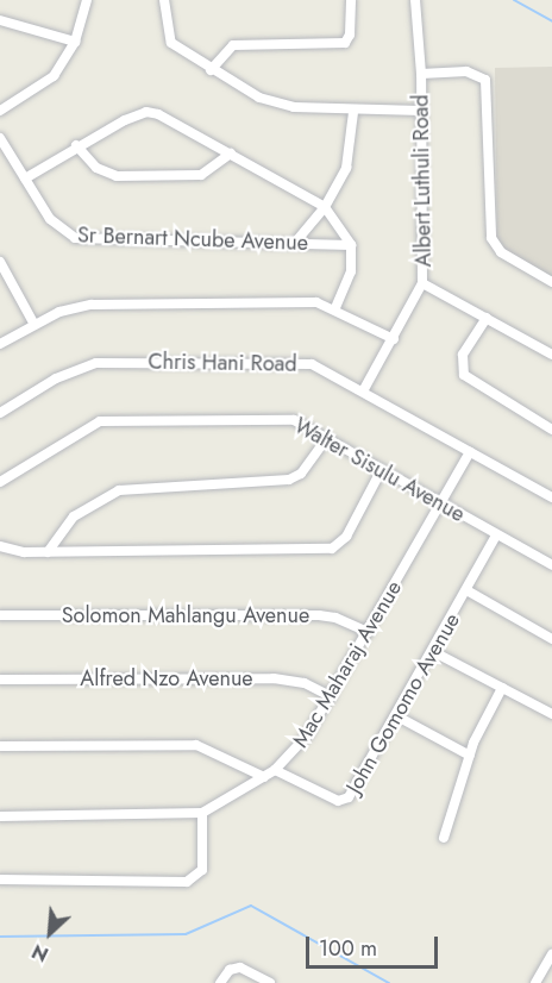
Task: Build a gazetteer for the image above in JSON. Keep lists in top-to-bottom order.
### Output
{
  "streets": {
    "street": [
      "Albert Luthuli Road",
      "Sr Bernart Ncube Avenue",
      "Chris Hani Road",
      "Walter Sisulu Avenue",
      "Solomon Mahlangu Avenue",
      "Mac Maharaj Avenue",
      "Alfred Nzo Avenue",
      "John Gomomo Avenue"
    ]
  },
  "crossings": [
    ["Albert Luthuli Road", "Chris Hani Road"],
    ["Chris Hani Road", "Mac Maharaj Avenue"],
    ["Walter Sisulu Avenue", "Mac Maharaj Avenue"],
    ["Walter Sisulu Avenue", "John Gomomo Avenue"],
    ["Solomon Mahlangu Avenue", "Mac Maharaj Avenue"],
    ["Mac Maharaj Avenue", "Alfred Nzo Avenue"],
    ["Mac Maharaj Avenue", "John Gomomo Avenue"]
  ],
  "scale_bar": "100 m",
  "north": "bottom left"
}
